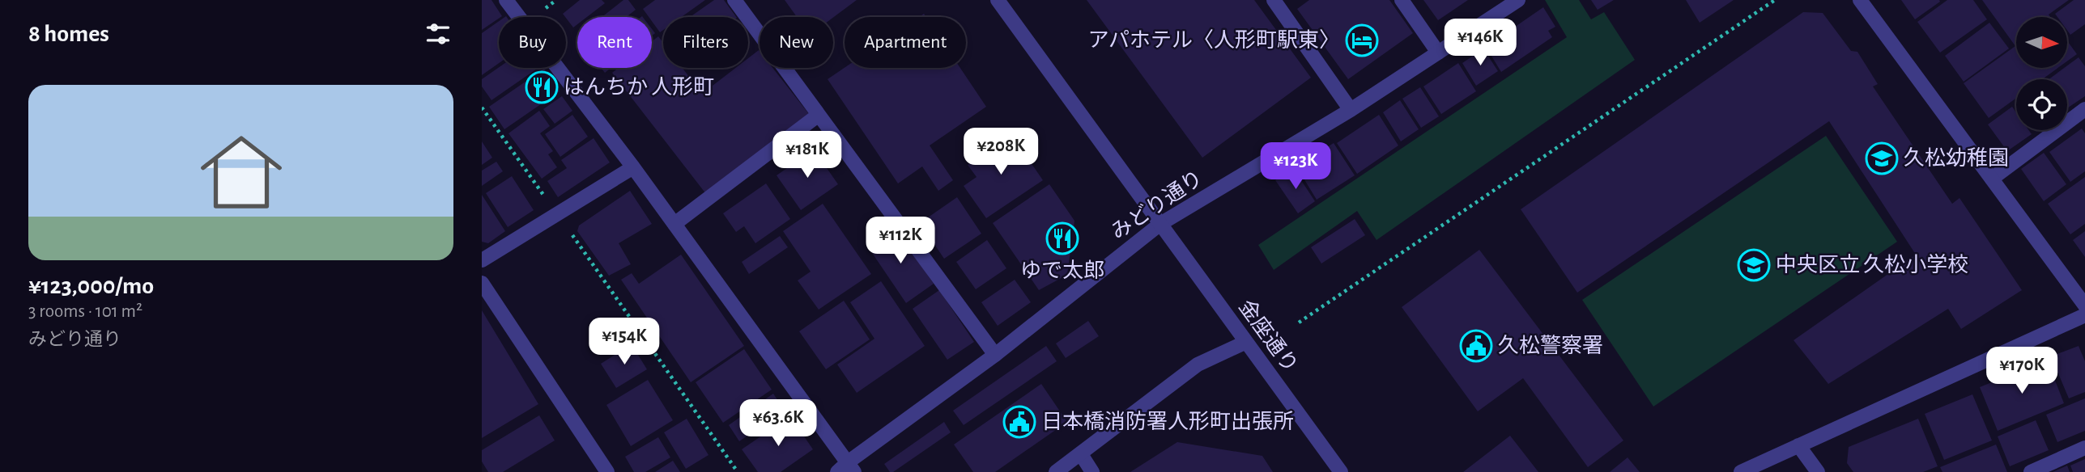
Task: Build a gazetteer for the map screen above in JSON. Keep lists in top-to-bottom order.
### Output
{
  "streets": {
    "street": ["みどり通り", "金座通り"]
  },
  "crossings": [
    ["みどり通り", "金座通り"]
  ],
  "places": {
    "hotel": ["アパホテル〈人形町駅東〉"],
    "restaurant": ["はんちか 人形町", "ゆで太郎"],
    "school or university": ["久松幼稚園", "中央区立 久松小学校"],
    "public building": ["久松警察署", "日本橋消防署人形町出張所"]
  },
  "north": "right",
  "page": {
    "heading": "8 homes",
    "chip": [
      "Buy",
      "Rent",
      "Filters",
      "New",
      "Apartment"
    ],
    "price": [
      "¥146K",
      "¥208K",
      "¥181K",
      "¥123K",
      "¥112K",
      "¥154K",
      "¥170K",
      "¥63.6K"
    ],
    "list": [
      {
        "name": "¥123,000/mo",
        "note": "3 rooms · 101 m² · みどり通り"
      }
    ]
  }
}
